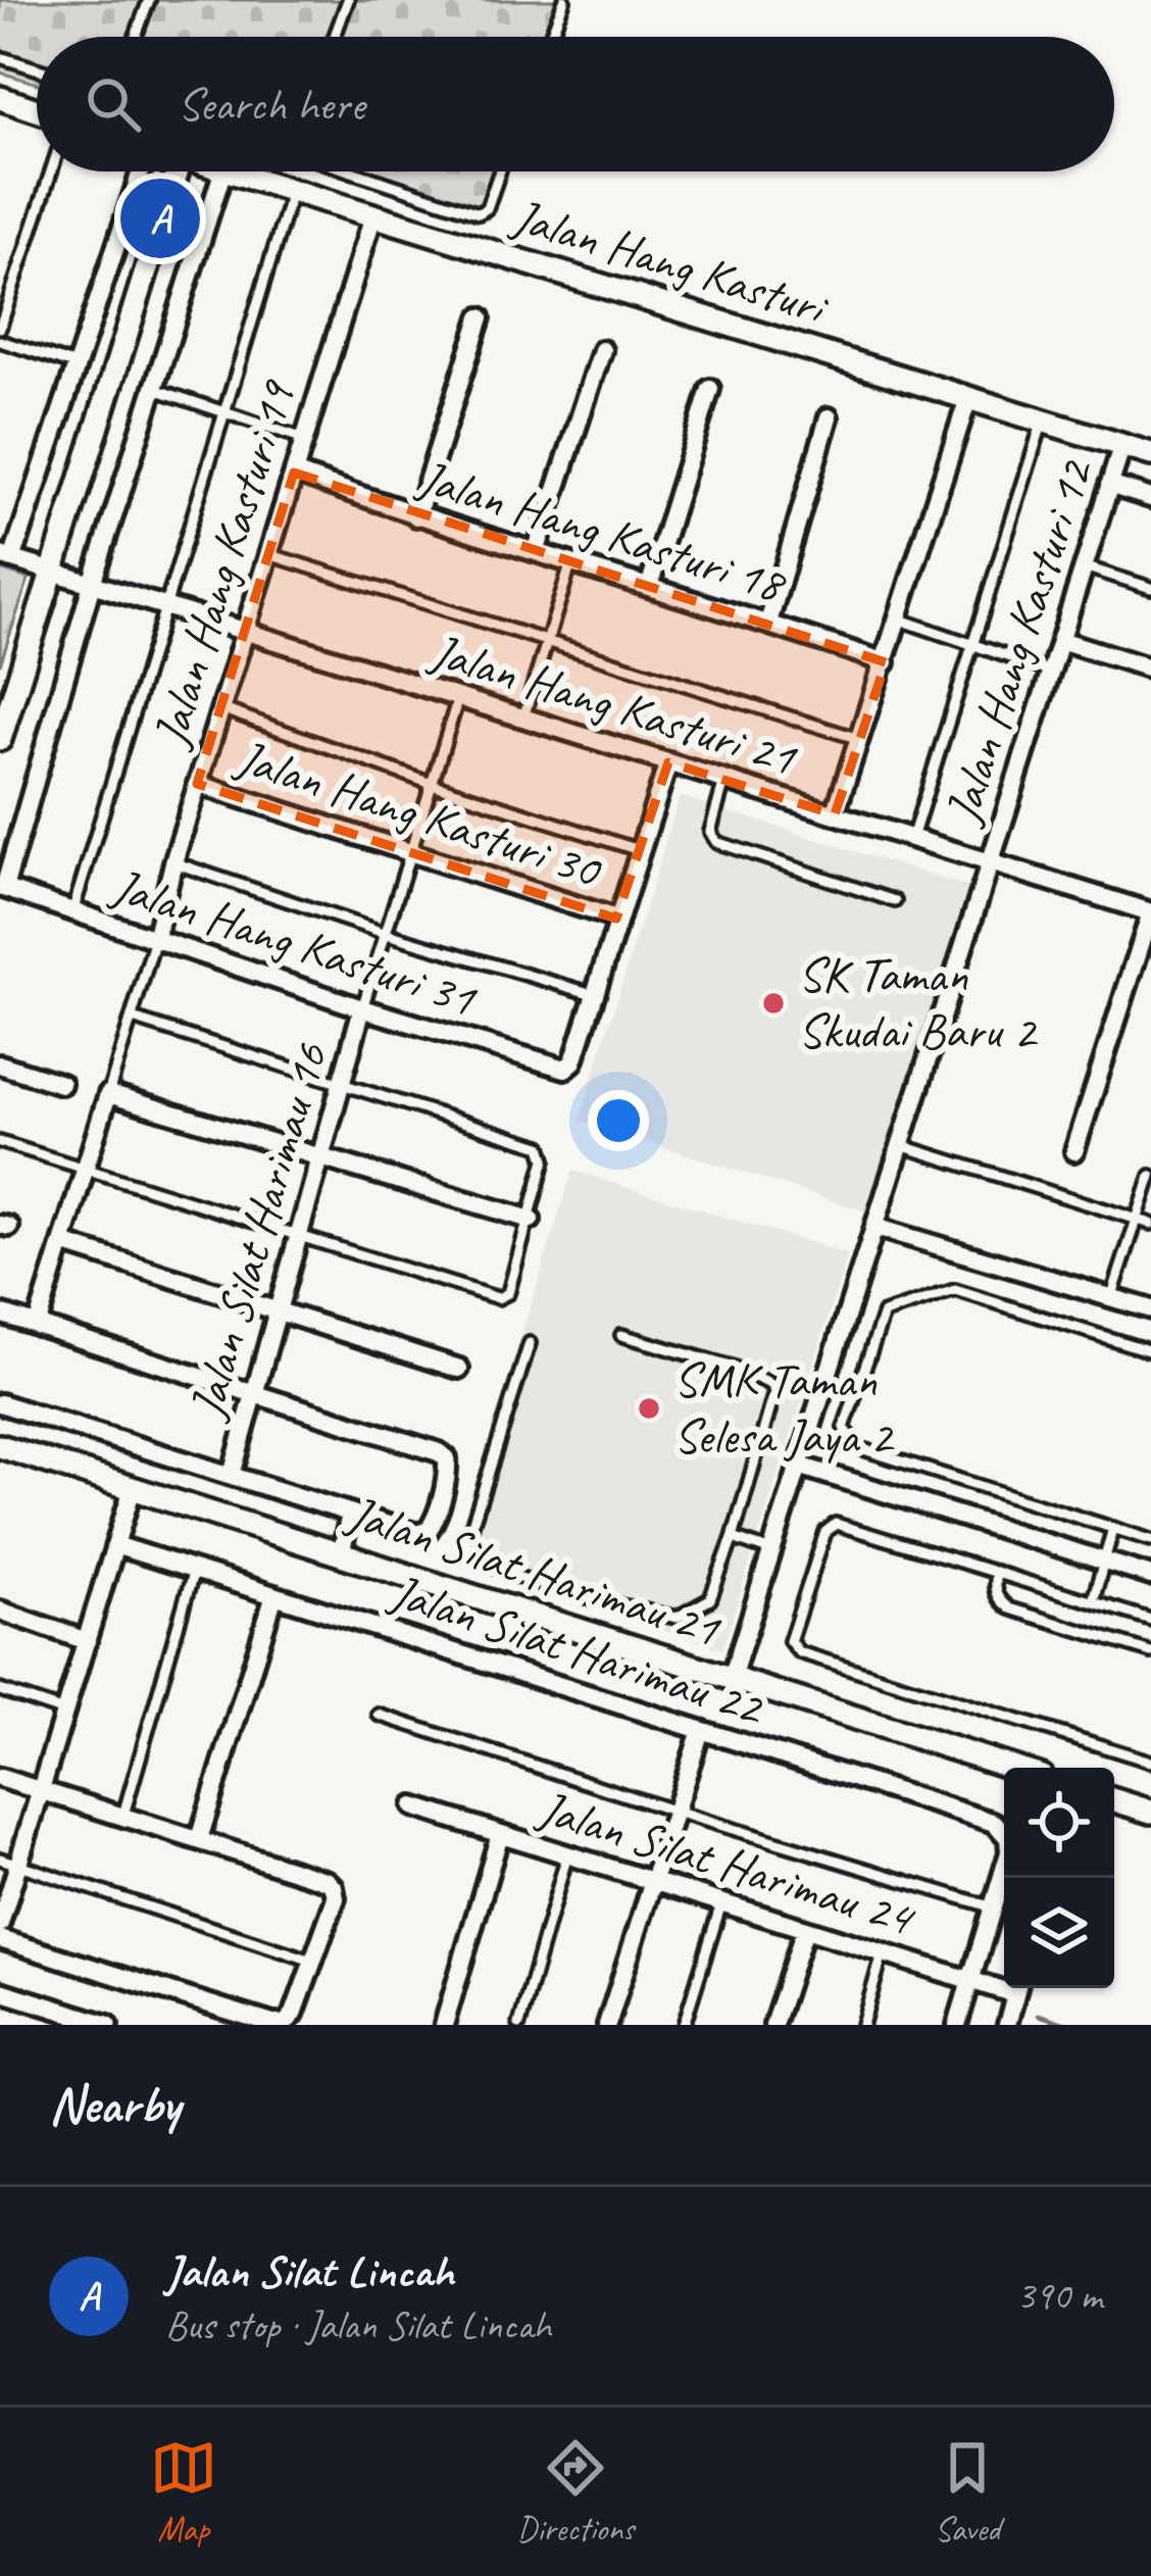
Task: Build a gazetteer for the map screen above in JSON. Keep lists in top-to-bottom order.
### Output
{
  "streets": {
    "street": [
      "Jalan Hang Kasturi",
      "Jalan Hang Kasturi 18",
      "Jalan Hang Kasturi 19",
      "Jalan Hang Kasturi 12",
      "Jalan Hang Kasturi 21",
      "Jalan Hang Kasturi 30",
      "Jalan Hang Kasturi 31",
      "Jalan Silat Harimau 16",
      "Jalan Silat Harimau 21",
      "Jalan Silat Harimau 22",
      "Jalan Silat Harimau 24"
    ]
  },
  "crossings": [
    ["Jalan Hang Kasturi", "Jalan Hang Kasturi 19"],
    ["Jalan Hang Kasturi", "Jalan Hang Kasturi 12"],
    ["Jalan Hang Kasturi 18", "Jalan Hang Kasturi 19"],
    ["Jalan Hang Kasturi 19", "Jalan Hang Kasturi 21"],
    ["Jalan Hang Kasturi 19", "Jalan Hang Kasturi 30"],
    ["Jalan Hang Kasturi 19", "Jalan Hang Kasturi 31"],
    ["Jalan Hang Kasturi 12", "Jalan Hang Kasturi 21"],
    ["Jalan Hang Kasturi 12", "Jalan Silat Harimau 21"],
    ["Jalan Hang Kasturi 31", "Jalan Silat Harimau 16"]
  ],
  "places": ["SK Taman Skudai Baru 2", "SMK Taman Selesa Jaya 2"],
  "page": {
    "search": "Search here",
    "pins": "A",
    "heading": "Nearby",
    "list": [
      {
        "mark": "A",
        "name": "Jalan Silat Lincah",
        "note": "Bus stop · Jalan Silat Lincah",
        "value": "390 m"
      }
    ],
    "nav": ["Map", "Directions", "Saved"]
  }
}
